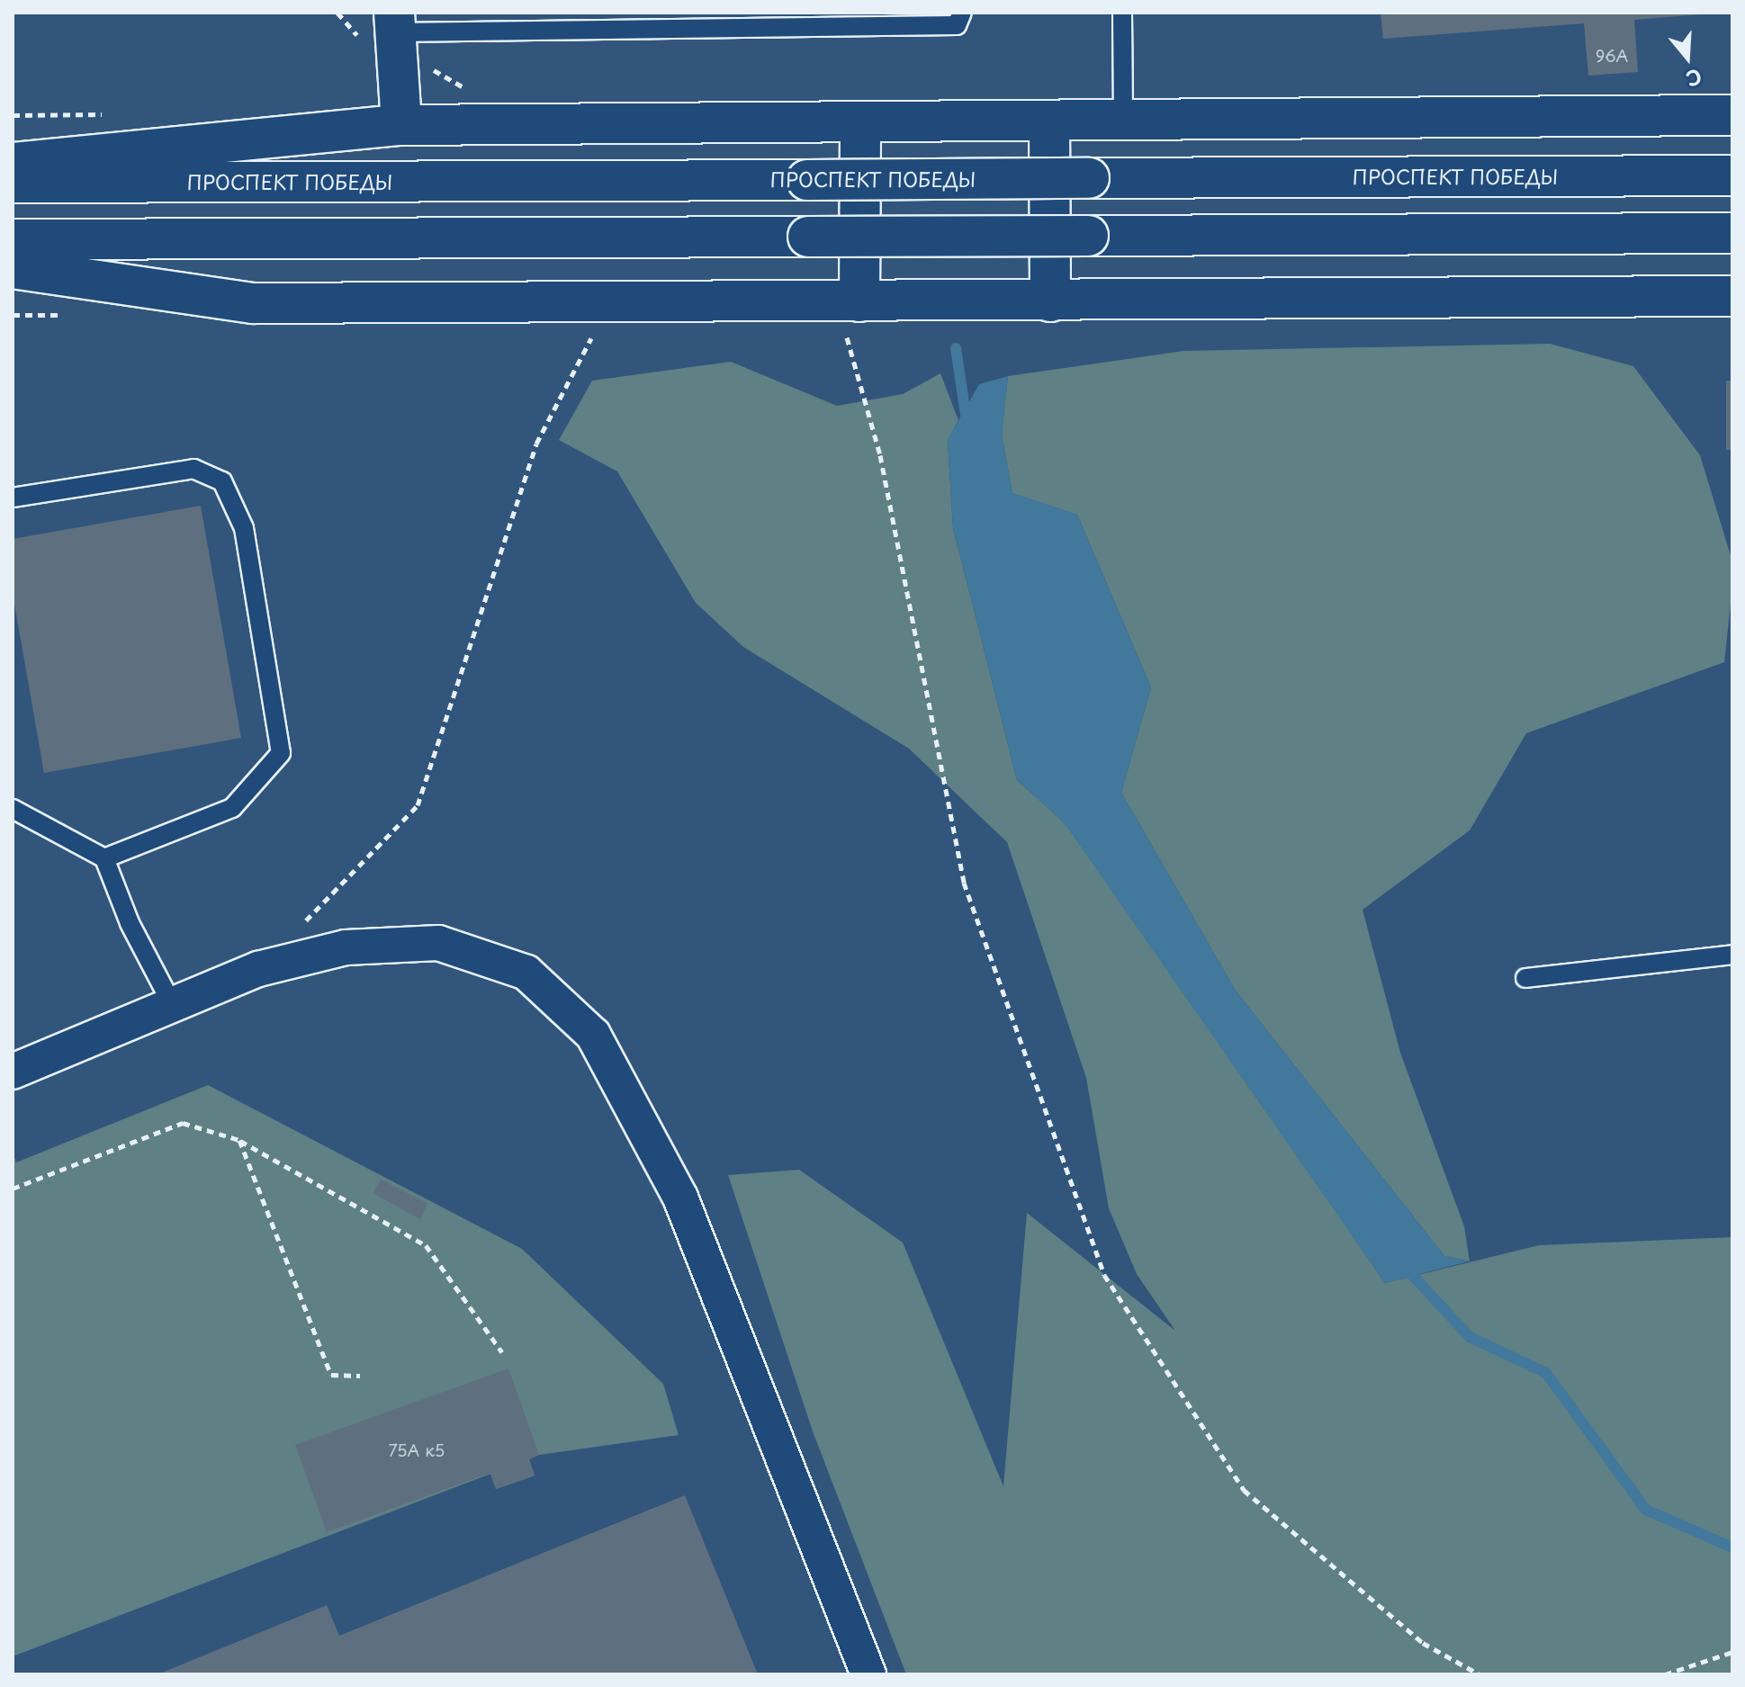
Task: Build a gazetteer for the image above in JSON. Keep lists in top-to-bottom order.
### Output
{
  "streets": {
    "street": ["ПРОСПЕКТ ПОБЕДЫ"]
  },
  "house_numbers": ["96А", "75А к5"],
  "north": "bottom"
}
